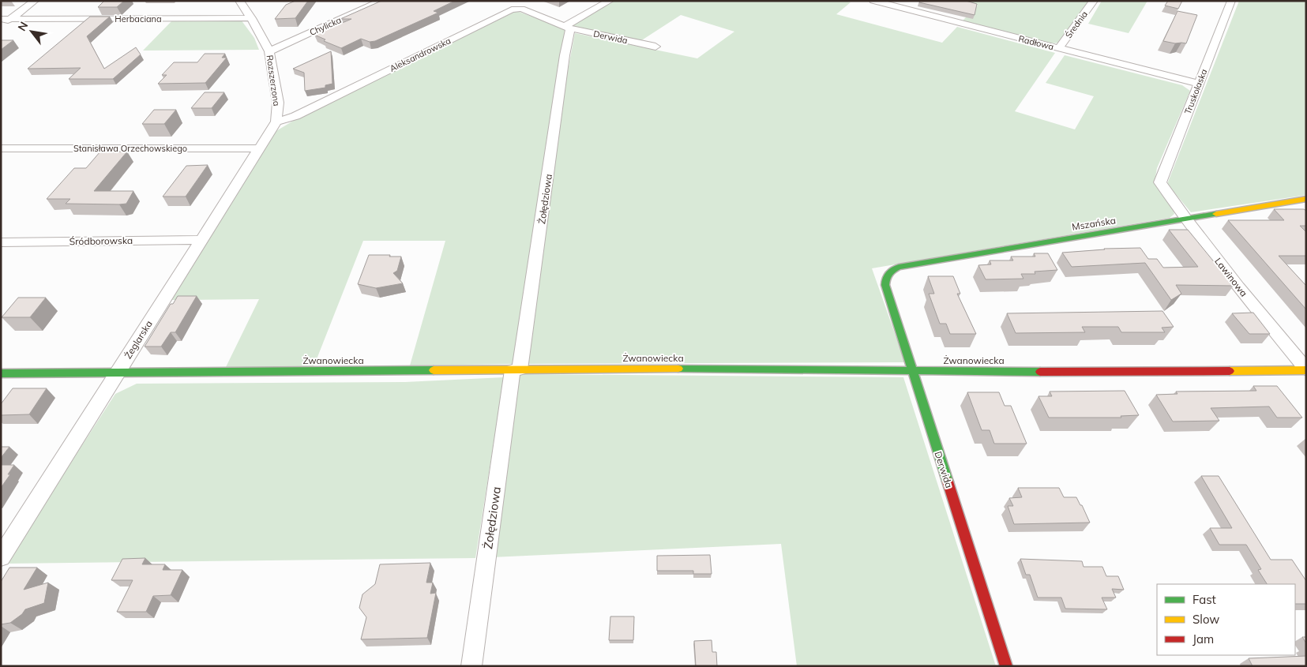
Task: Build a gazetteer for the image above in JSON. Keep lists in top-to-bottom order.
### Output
{
  "streets": {
    "street": [
      "Herbaciana",
      "Średnia",
      "Chylicka",
      "Derwida",
      "Radłowa",
      "Aleksandrowska",
      "Rozszerzona",
      "Truskolaska",
      "Stanisława Orzechowskiego",
      "Żołędziowa",
      "Mszańska",
      "Śródborowska",
      "Lawinowa",
      "Żeglarska",
      "Żwanowiecka"
    ]
  },
  "crossings": [
    ["Herbaciana", "Rozszerzona"],
    ["Średnia", "Radłowa"],
    ["Chylicka", "Rozszerzona"],
    ["Derwida", "Aleksandrowska"],
    ["Derwida", "Żołędziowa"],
    ["Derwida", "Mszańska"],
    ["Derwida", "Żwanowiecka"],
    ["Radłowa", "Truskolaska"],
    ["Aleksandrowska", "Rozszerzona"],
    ["Aleksandrowska", "Żołędziowa"],
    ["Aleksandrowska", "Żeglarska"],
    ["Rozszerzona", "Żeglarska"],
    ["Truskolaska", "Lawinowa"],
    ["Stanisława Orzechowskiego", "Żeglarska"],
    ["Żołędziowa", "Żwanowiecka"],
    ["Mszańska", "Lawinowa"],
    ["Śródborowska", "Żeglarska"],
    ["Lawinowa", "Żwanowiecka"],
    ["Żeglarska", "Żwanowiecka"]
  ],
  "legend": ["Fast", "Slow", "Jam"],
  "north": "top left"
}
